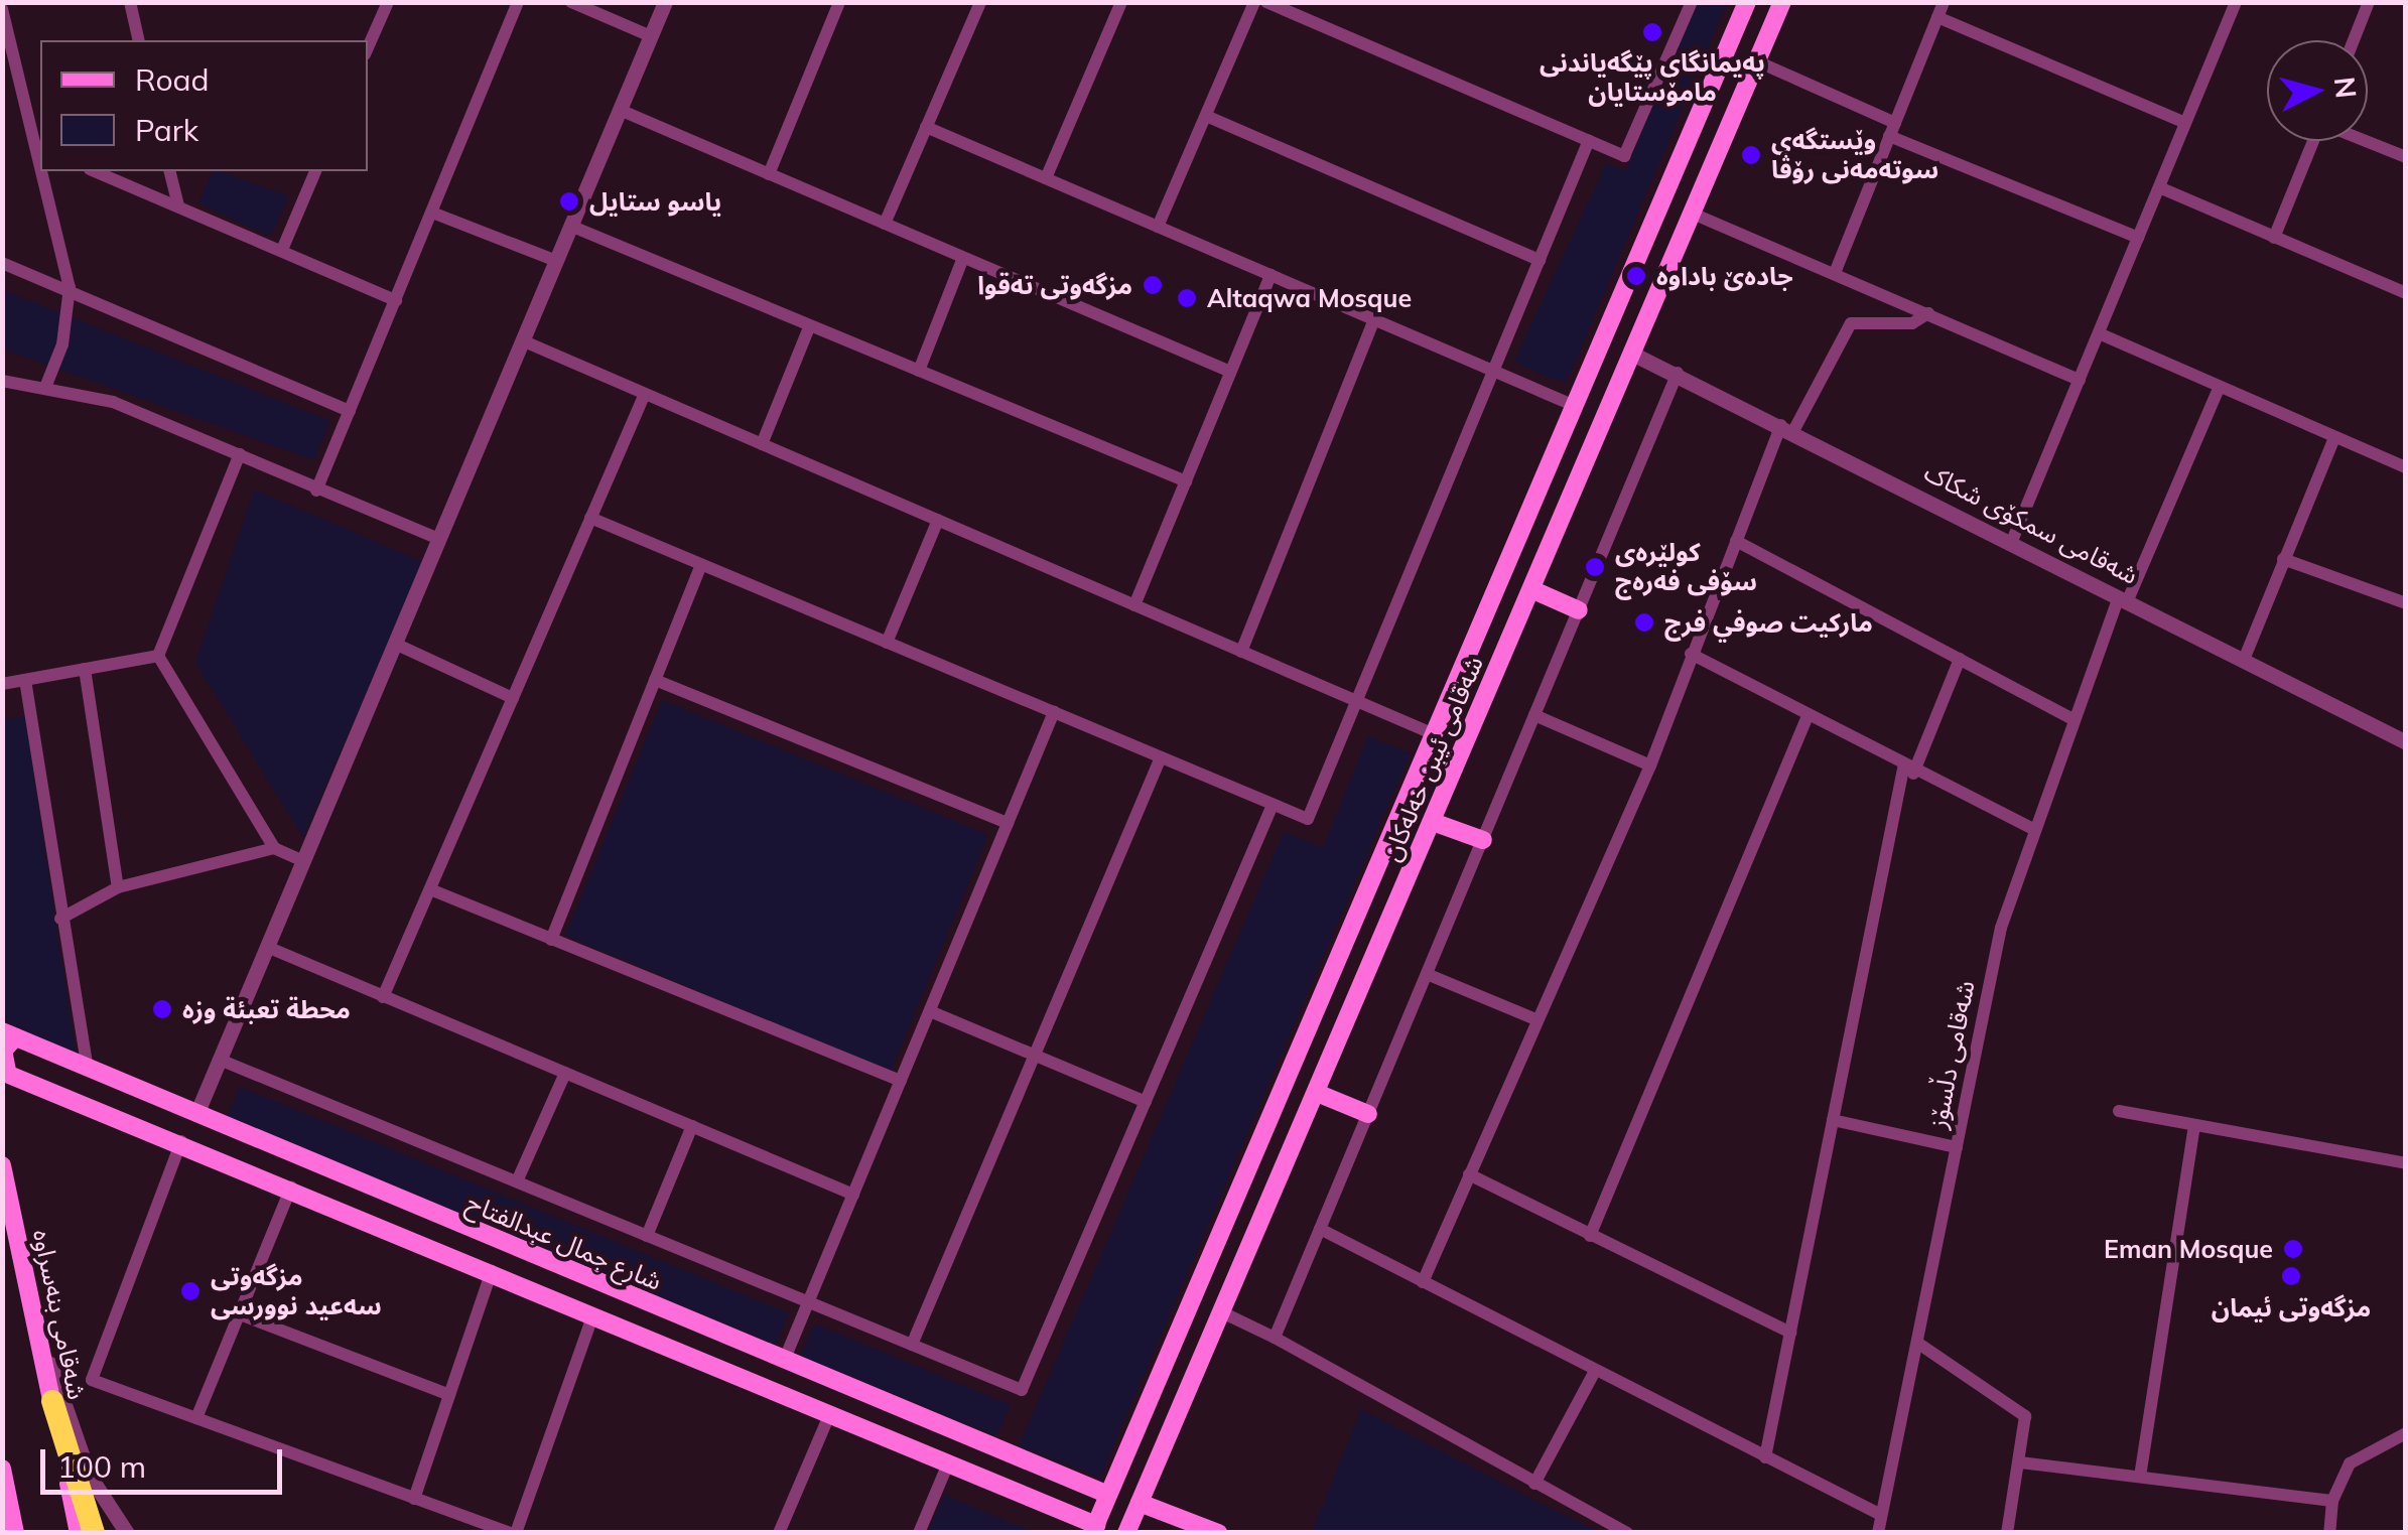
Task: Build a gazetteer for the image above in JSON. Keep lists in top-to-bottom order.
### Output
{
  "streets": {
    "main road": ["شەقامی ئیبن خەلەکان", "شارع جمال عبدالفتاح", "شەقامی بنەسراوە"],
    "street": ["شەقامی سمکۆی شکاک", "شەقامی دڵسۆز"]
  },
  "crossings": [
    ["شەقامی سمکۆی شکاک", "شەقامی ئیبن خەلەکان"],
    ["شەقامی سمکۆی شکاک", "شەقامی دڵسۆز"],
    ["شەقامی ئیبن خەلەکان", "شارع جمال عبدالفتاح"]
  ],
  "places": [
    "پەیمانگای پێگەیاندنی مامۆستایان",
    "وێستگەی سوتەمەنی رۆڤا",
    "ياسو ستايل",
    "جادەێ باداوە",
    "مزگەوتی تەقوا",
    "Altaqwa Mosque",
    "کولێرەی سۆفی فەرەج",
    "ماركيت صوفي فرج",
    "محطة تعبئة وزه",
    "Eman Mosque",
    "مزگەوتی ئیمان",
    "مزگەوتی سەعید نوورسی"
  ],
  "legend": ["Road", "Park"],
  "scale_bar": "100 m",
  "north": "right"
}
